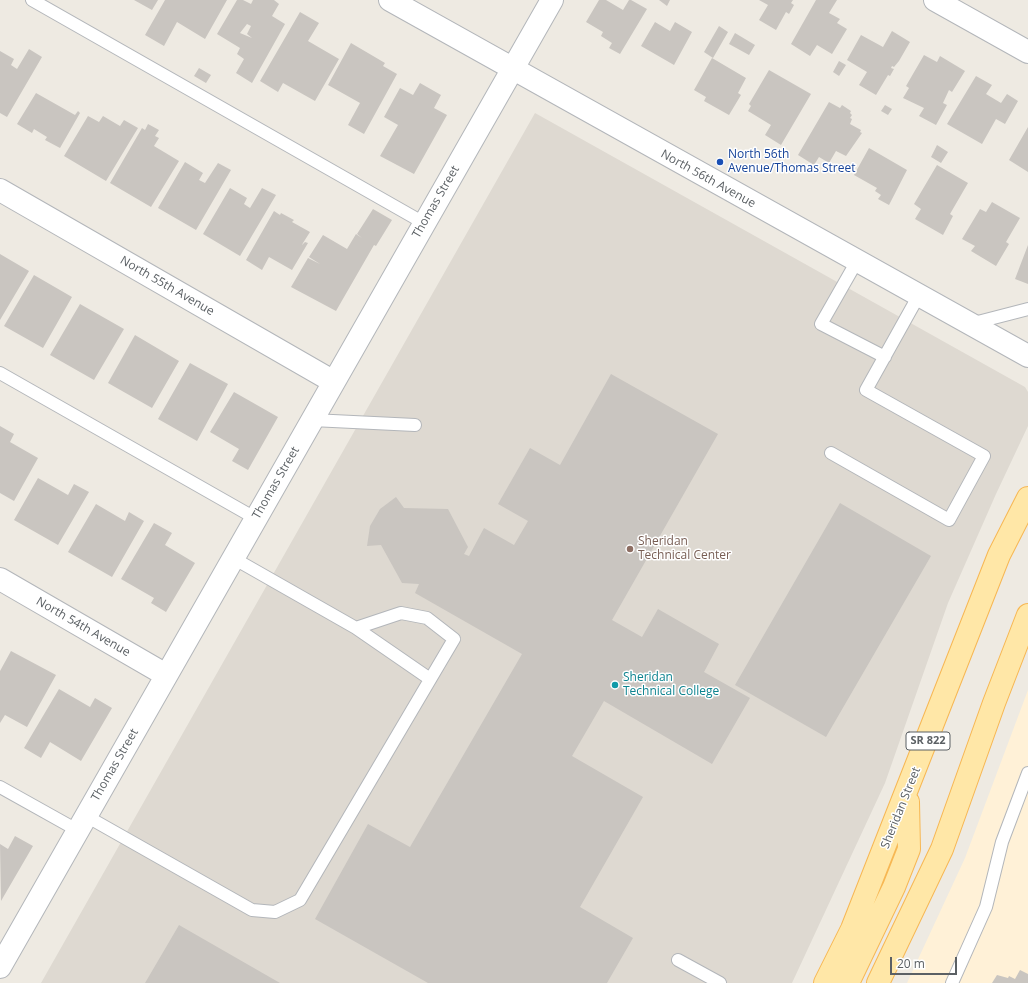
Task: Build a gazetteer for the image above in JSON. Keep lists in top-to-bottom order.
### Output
{
  "streets": {
    "main road": ["SR 822", "Sheridan Street"],
    "street": [
      "North 56th Avenue",
      "Thomas Street",
      "North 55th Avenue",
      "North 54th Avenue"
    ]
  },
  "crossings": [
    ["North 56th Avenue", "Thomas Street"],
    ["Thomas Street", "North 55th Avenue"],
    ["Thomas Street", "North 54th Avenue"]
  ],
  "places": ["North 56th Avenue/Thomas Street", "Sheridan Technical Center", "Sheridan Technical College"],
  "scale_bar": "20 m"
}
